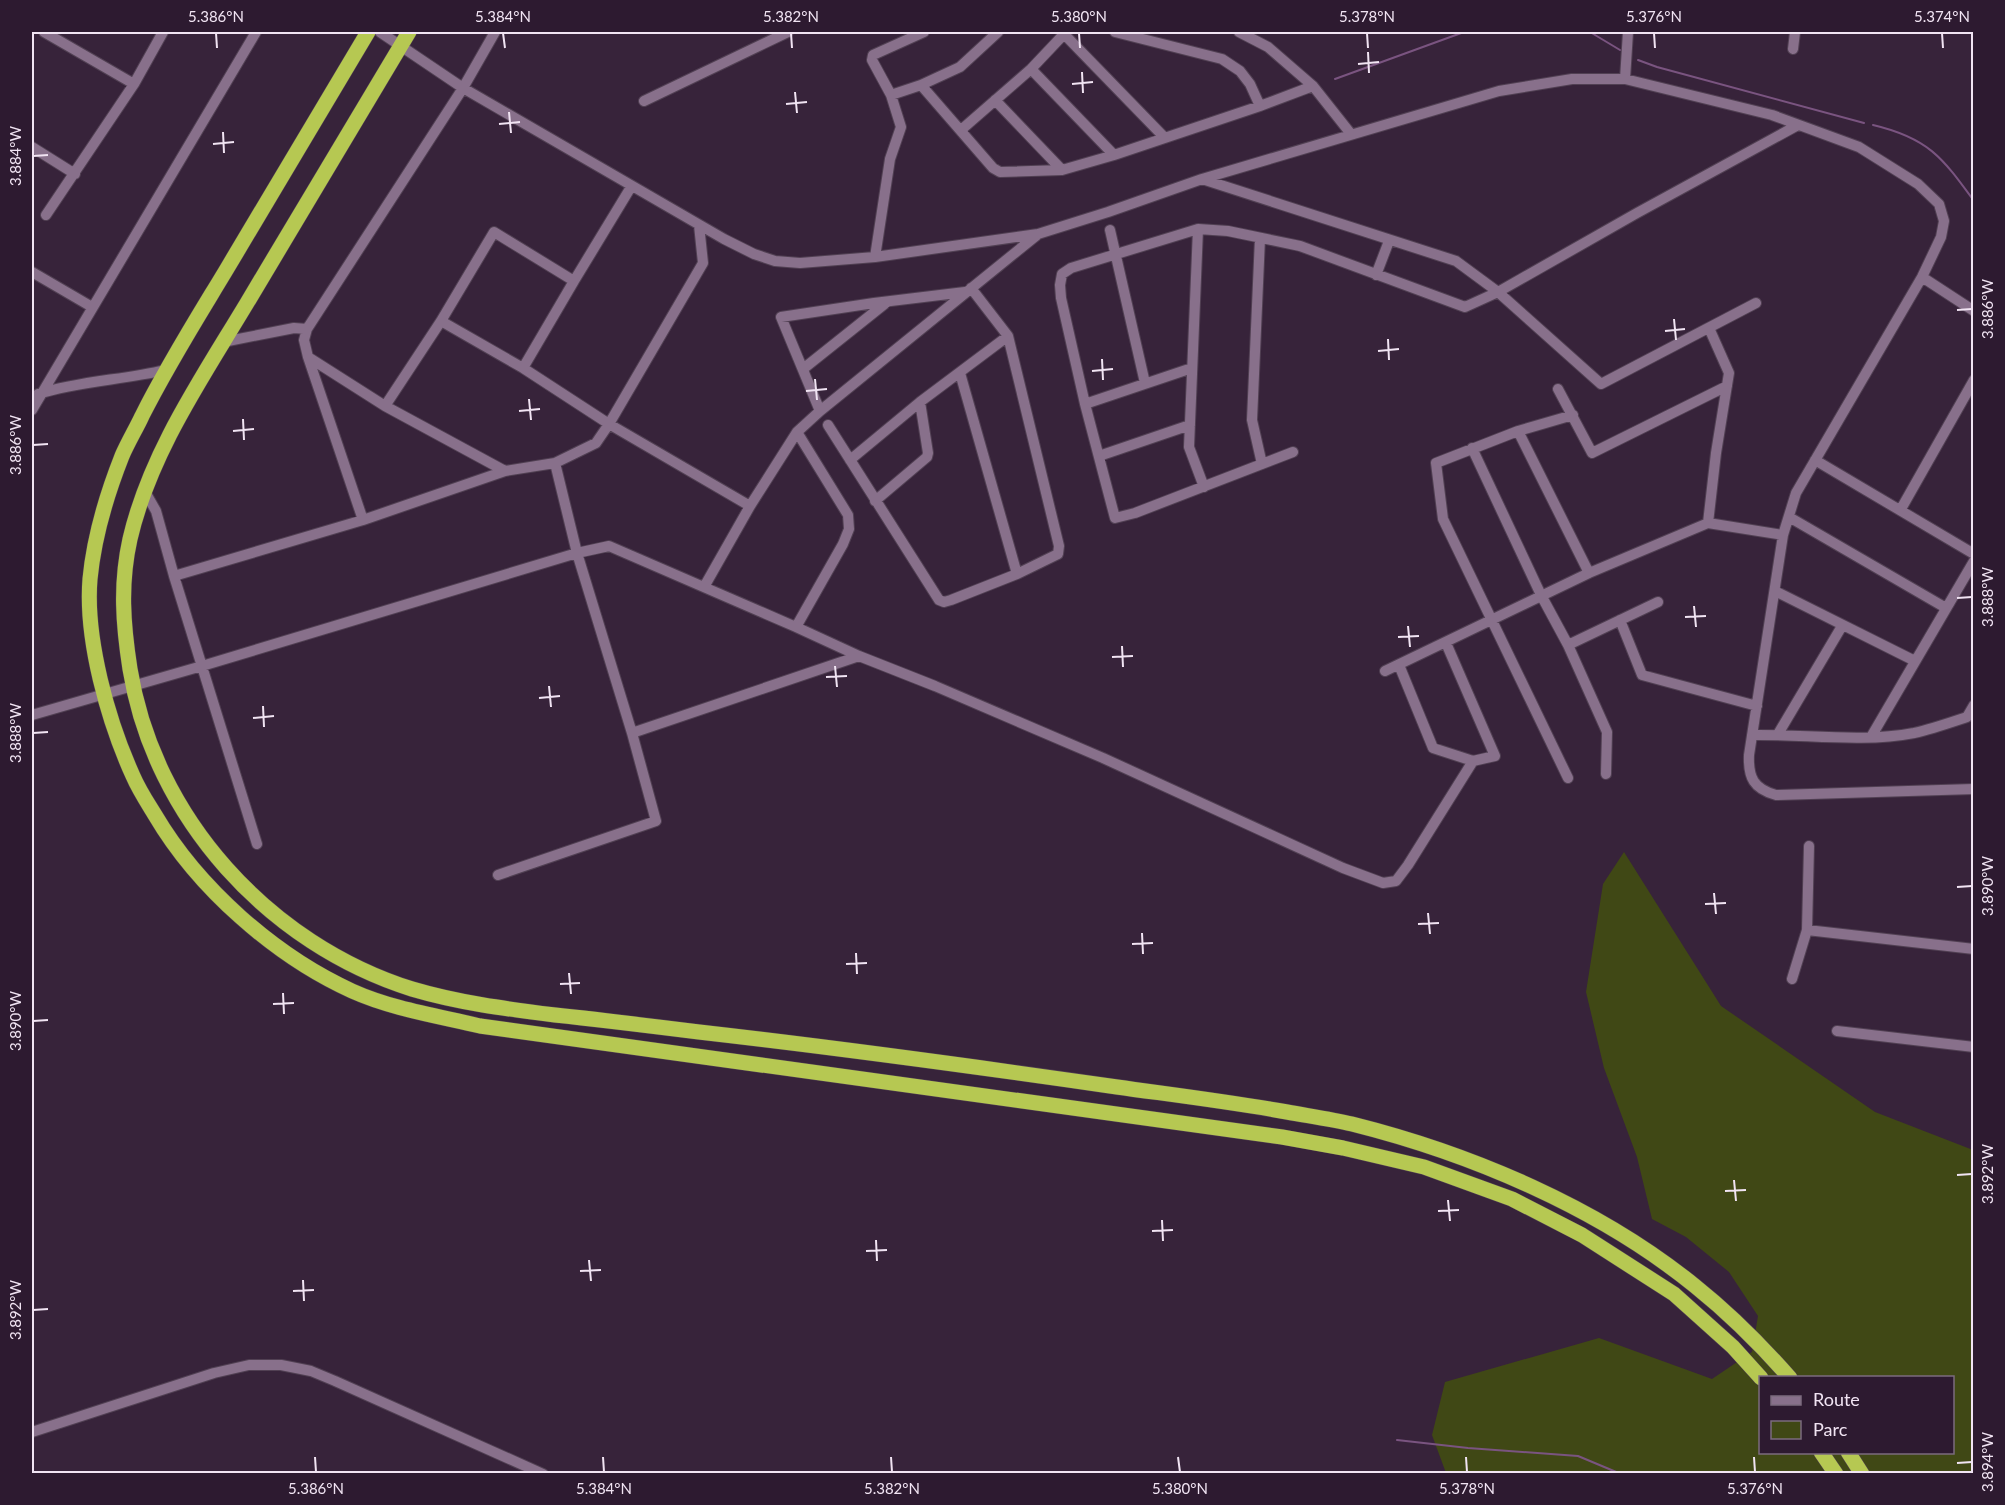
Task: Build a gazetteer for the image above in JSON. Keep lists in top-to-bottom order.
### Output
{
  "legend": ["Route", "Parc"],
  "coordinates": [
    "5.386°N",
    "5.384°N",
    "5.382°N",
    "5.380°N",
    "5.378°N",
    "5.376°N",
    "5.374°N",
    "3.884°W",
    "3.886°W",
    "3.888°W",
    "3.890°W",
    "3.892°W",
    "3.894°W"
  ]
}
